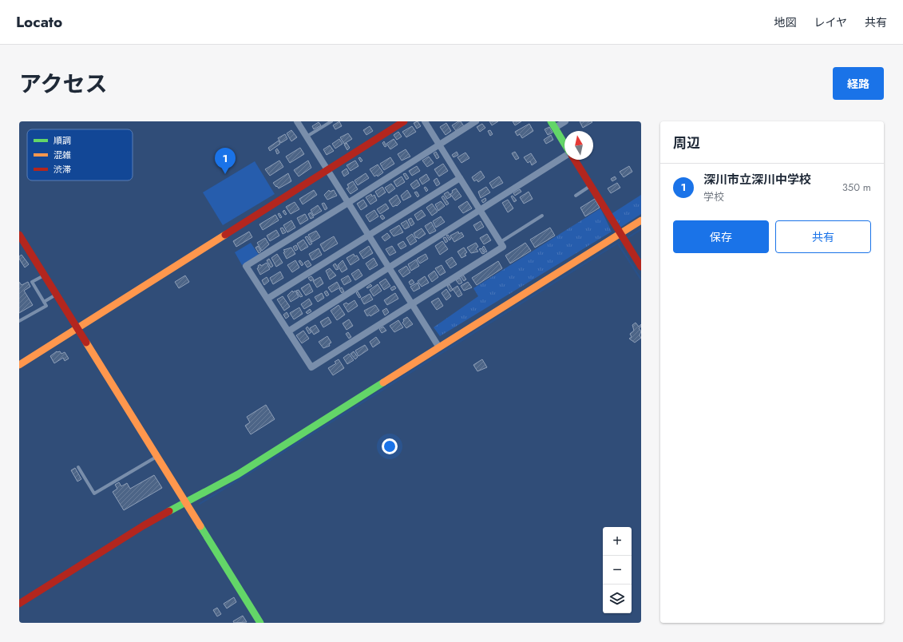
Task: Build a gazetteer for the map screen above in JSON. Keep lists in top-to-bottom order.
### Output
{
  "legend": ["順調", "混雑", "渋滞"],
  "north": "top",
  "page": {
    "header": "Locato",
    "nav": ["地図", "レイヤ", "共有"],
    "title": "アクセス",
    "buttons": [
      "経路",
      ["保存", "共有"]
    ],
    "heading": "周辺",
    "pins": "1",
    "list": [
      {
        "mark": "1",
        "name": "深川市立深川中学校",
        "note": "学校",
        "value": "350 m"
      }
    ],
    "map_buttons": ["+", "−"]
  }
}
